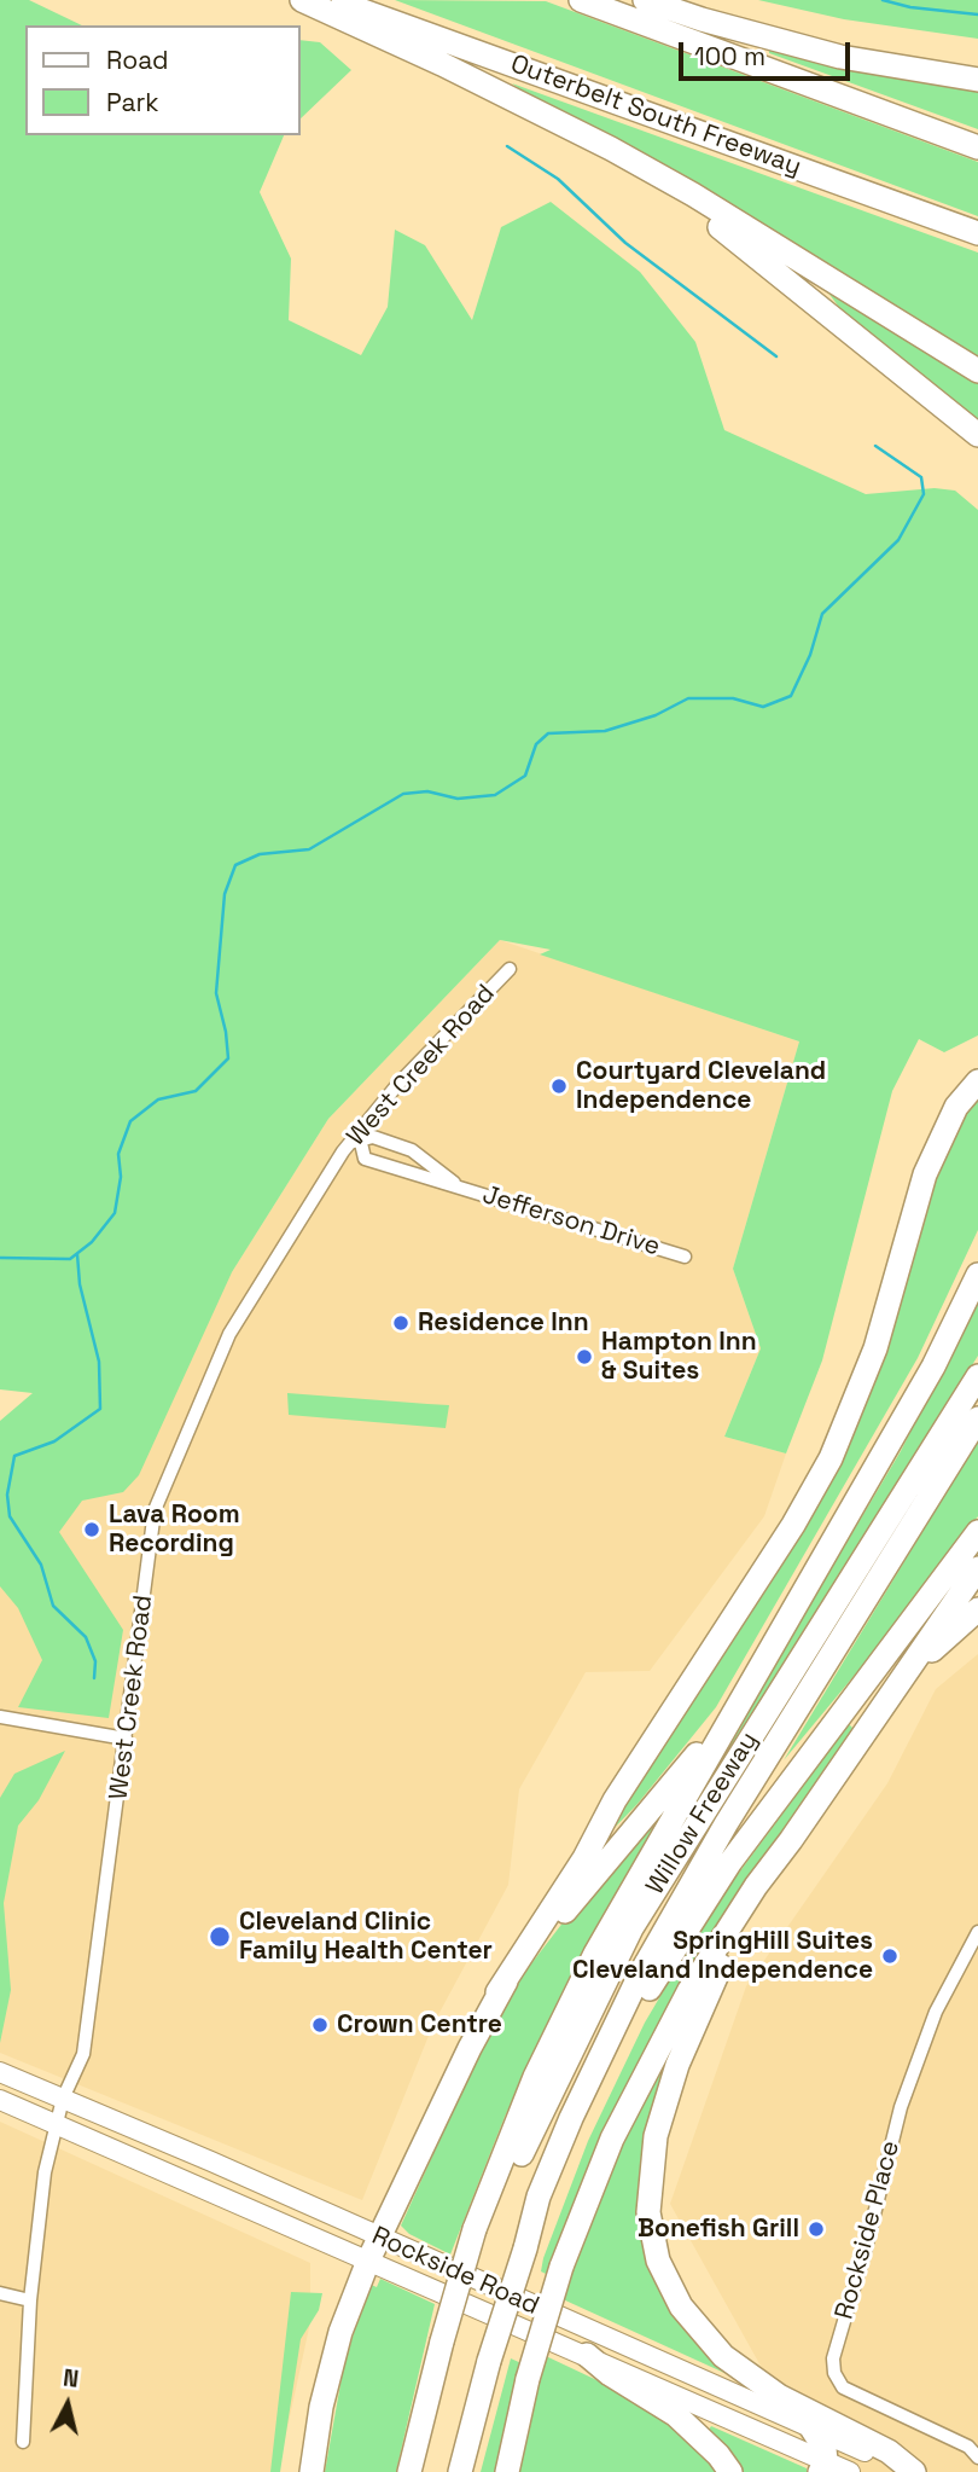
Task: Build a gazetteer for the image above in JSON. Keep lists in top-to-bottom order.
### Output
{
  "streets": {
    "highway": ["Outerbelt South Freeway", "Willow Freeway"],
    "main road": ["Rockside Road"],
    "street": ["West Creek Road", "Jefferson Drive", "Rockside Place"]
  },
  "crossings": [
    ["West Creek Road", "Jefferson Drive"],
    ["West Creek Road", "Rockside Road"]
  ],
  "places": [
    "Courtyard Cleveland Independence",
    "Residence Inn",
    "Hampton Inn & Suites",
    "Lava Room Recording",
    "Cleveland Clinic Family Health Center",
    "SpringHill Suites Cleveland Independence",
    "Crown Centre",
    "Bonefish Grill"
  ],
  "legend": ["Road", "Park"],
  "scale_bar": "100 m",
  "north": "top"
}
